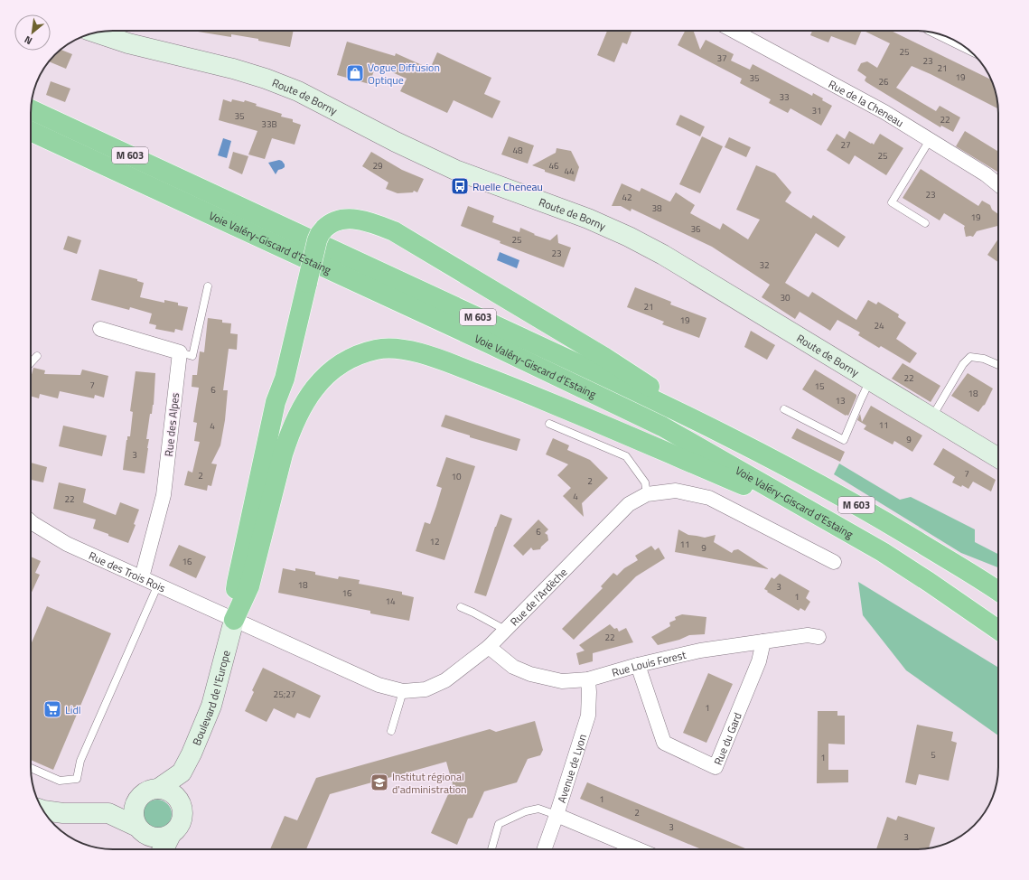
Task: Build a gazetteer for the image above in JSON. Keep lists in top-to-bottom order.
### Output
{
  "streets": {
    "highway": ["M 603", "Voie Valéry-Giscard d'Estaing"],
    "street": [
      "Route de Borny",
      "Rue de la Cheneau",
      "Rue des Alpes",
      "Rue des Trois Rois",
      "Rue de l'Ardèche",
      "Rue Louis Forest",
      "Boulevard de l'Europe",
      "Rue du Gard",
      "Avenue de Lyon"
    ]
  },
  "crossings": [
    ["Rue des Alpes", "Rue des Trois Rois"],
    ["Rue des Trois Rois", "Rue de l'Ardèche"],
    ["Rue des Trois Rois", "Boulevard de l'Europe"],
    ["Rue de l'Ardèche", "Rue Louis Forest"],
    ["Rue de l'Ardèche", "Boulevard de l'Europe"],
    ["Rue Louis Forest", "Rue du Gard"],
    ["Rue Louis Forest", "Avenue de Lyon"]
  ],
  "places": {
    "shop": ["Vogue Diffusion Optique"],
    "bus stop": ["Ruelle Cheneau"],
    "supermarket": ["Lidl"],
    "school or university": ["Institut régional d'administration"]
  },
  "house_numbers": [
    "25",
    "37",
    "23",
    "21",
    "19",
    "35",
    "26",
    "33",
    "31",
    "35",
    "22",
    "33B",
    "27",
    "48",
    "25",
    "29",
    "46",
    "44",
    "23",
    "42",
    "38",
    "19",
    "36",
    "25",
    "23",
    "32",
    "30",
    "21",
    "19",
    "24",
    "22",
    "7",
    "15",
    "6",
    "18",
    "13",
    "11",
    "4",
    "9",
    "3",
    "7",
    "2",
    "10",
    "2",
    "4",
    "22",
    "6",
    "12",
    "11",
    "9",
    "16",
    "18",
    "3",
    "16",
    "1",
    "14",
    "22",
    "25;27",
    "1",
    "5",
    "1",
    "1",
    "2",
    "3",
    "3"
  ],
  "north": "bottom left"
}
